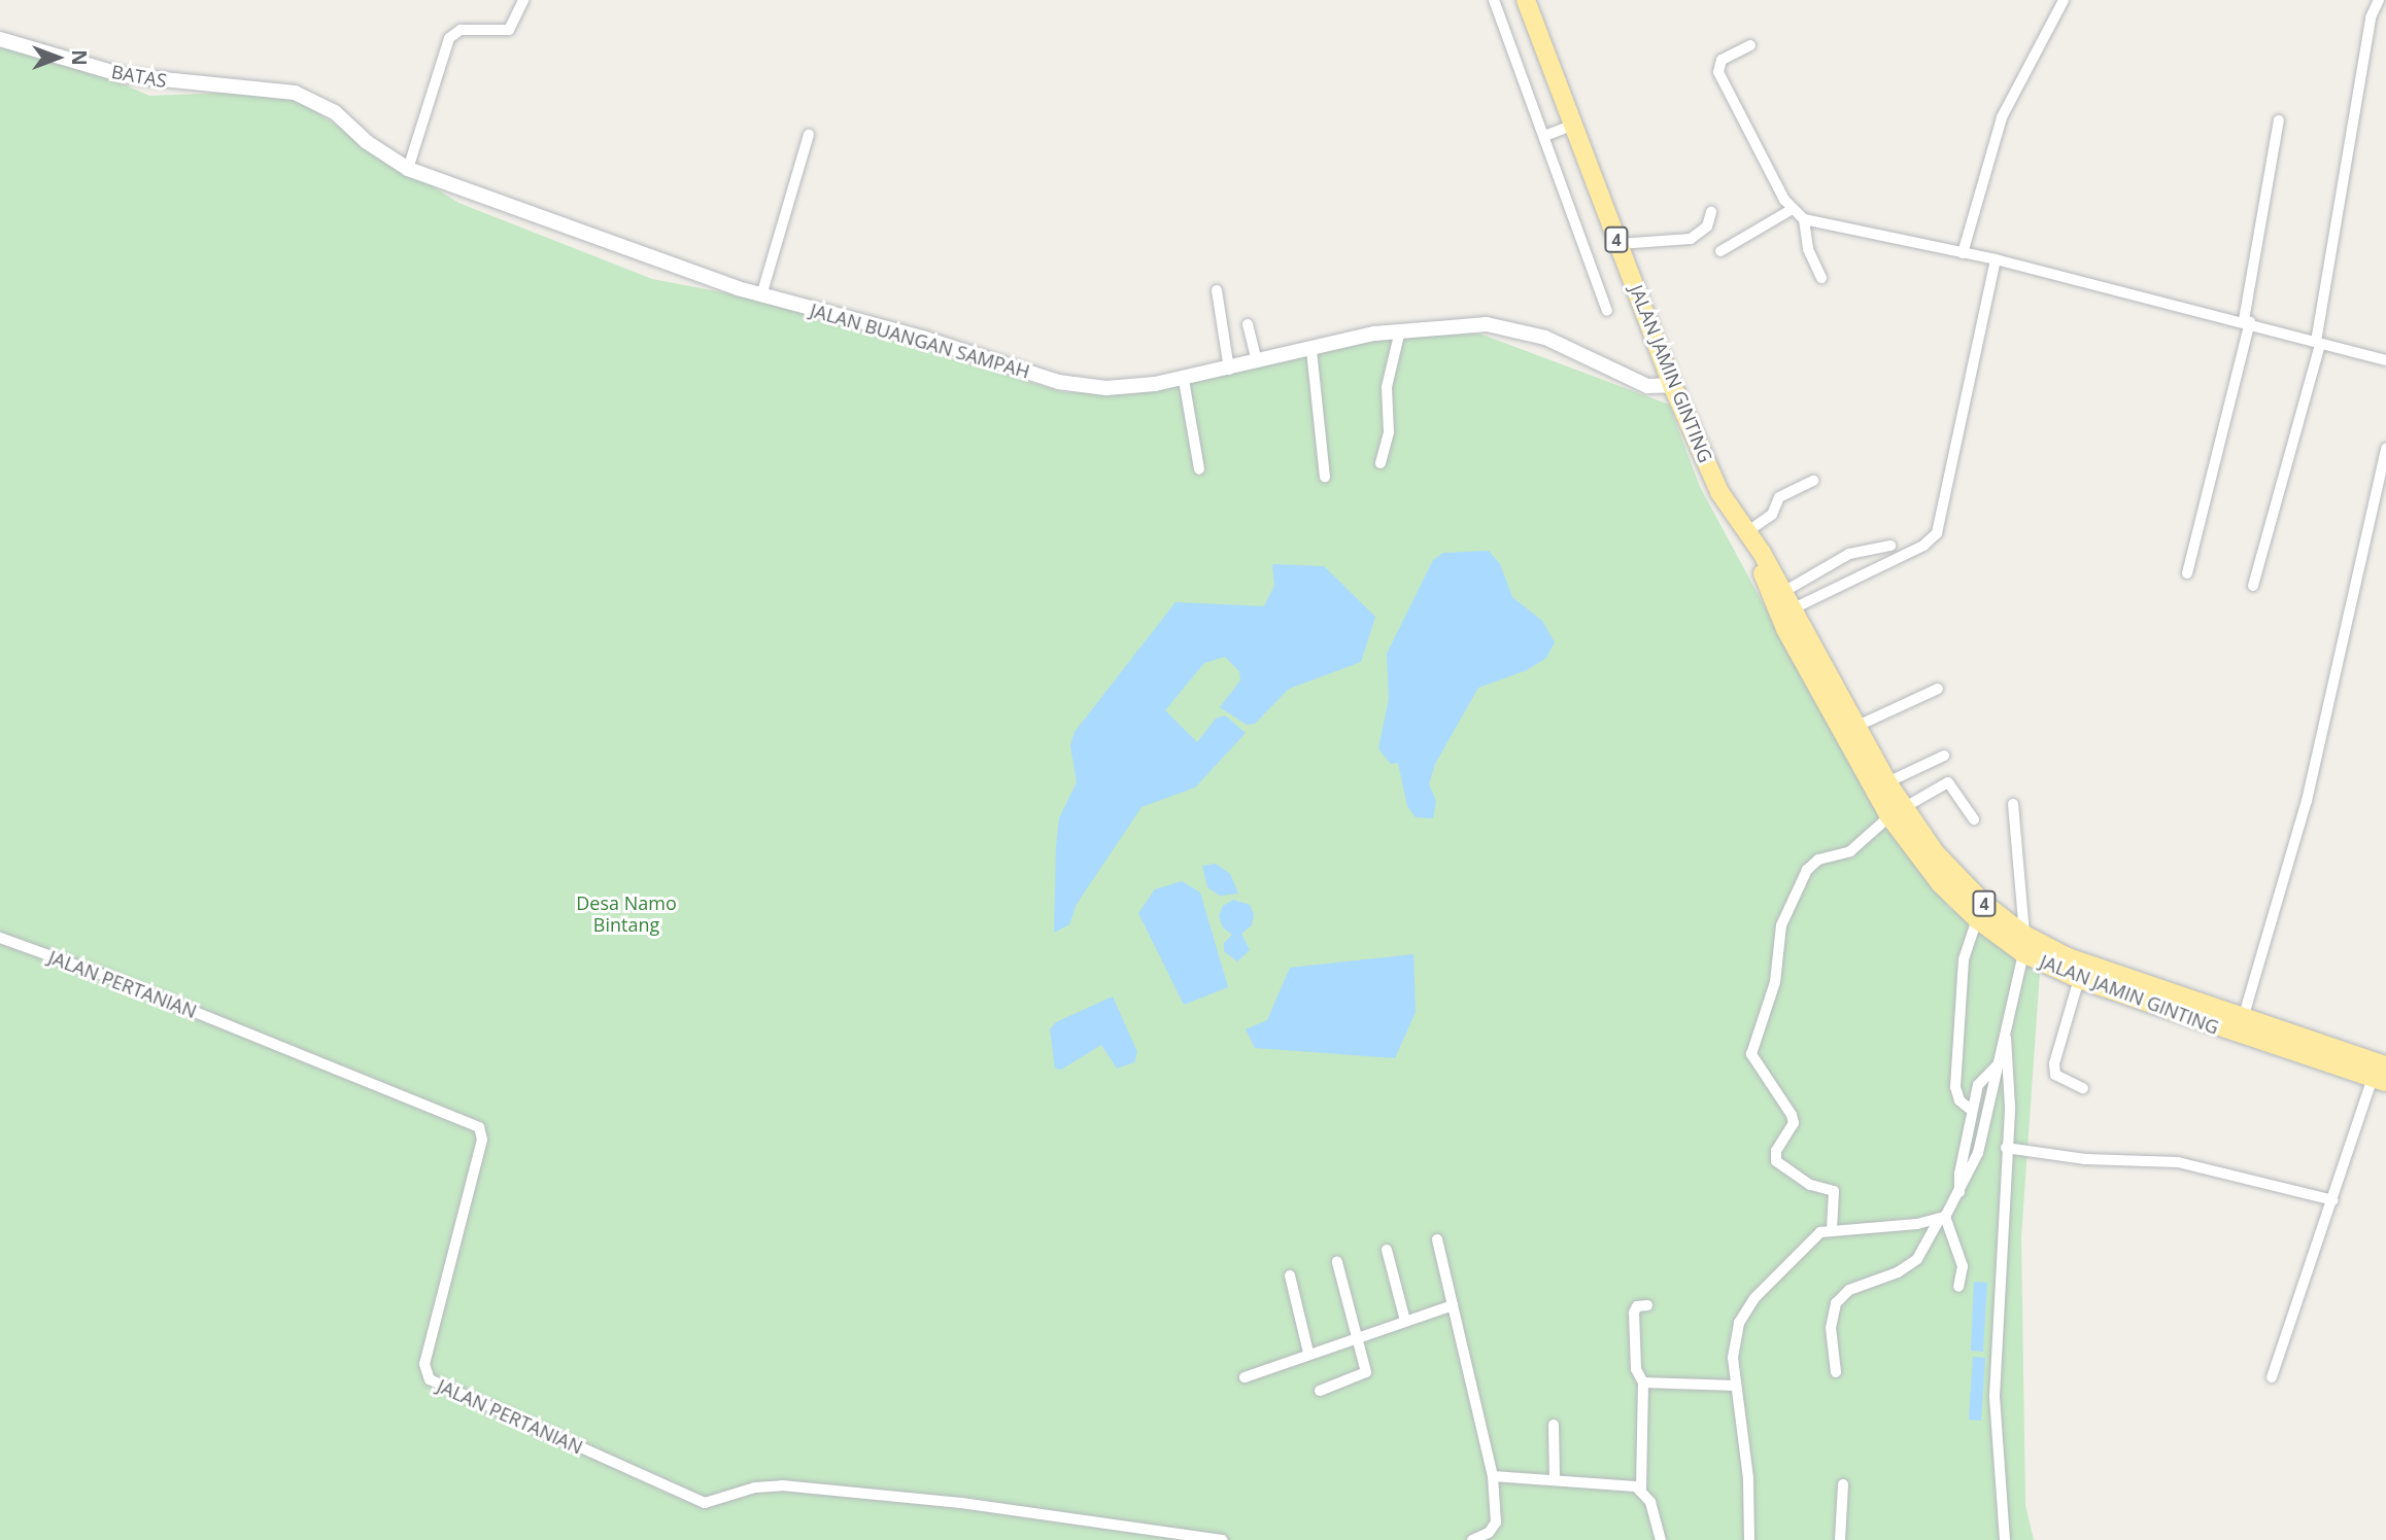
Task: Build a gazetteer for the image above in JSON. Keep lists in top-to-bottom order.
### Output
{
  "streets": {
    "highway": ["4", "JALAN JAMIN GINTING"],
    "street": ["BATAS", "JALAN BUANGAN SAMPAH", "JALAN PERTANIAN"]
  },
  "crossings": [
    ["BATAS", "JALAN BUANGAN SAMPAH"],
    ["JALAN BUANGAN SAMPAH", "JALAN JAMIN GINTING"]
  ],
  "parks": ["Desa Namo Bintang"],
  "north": "right"
}
